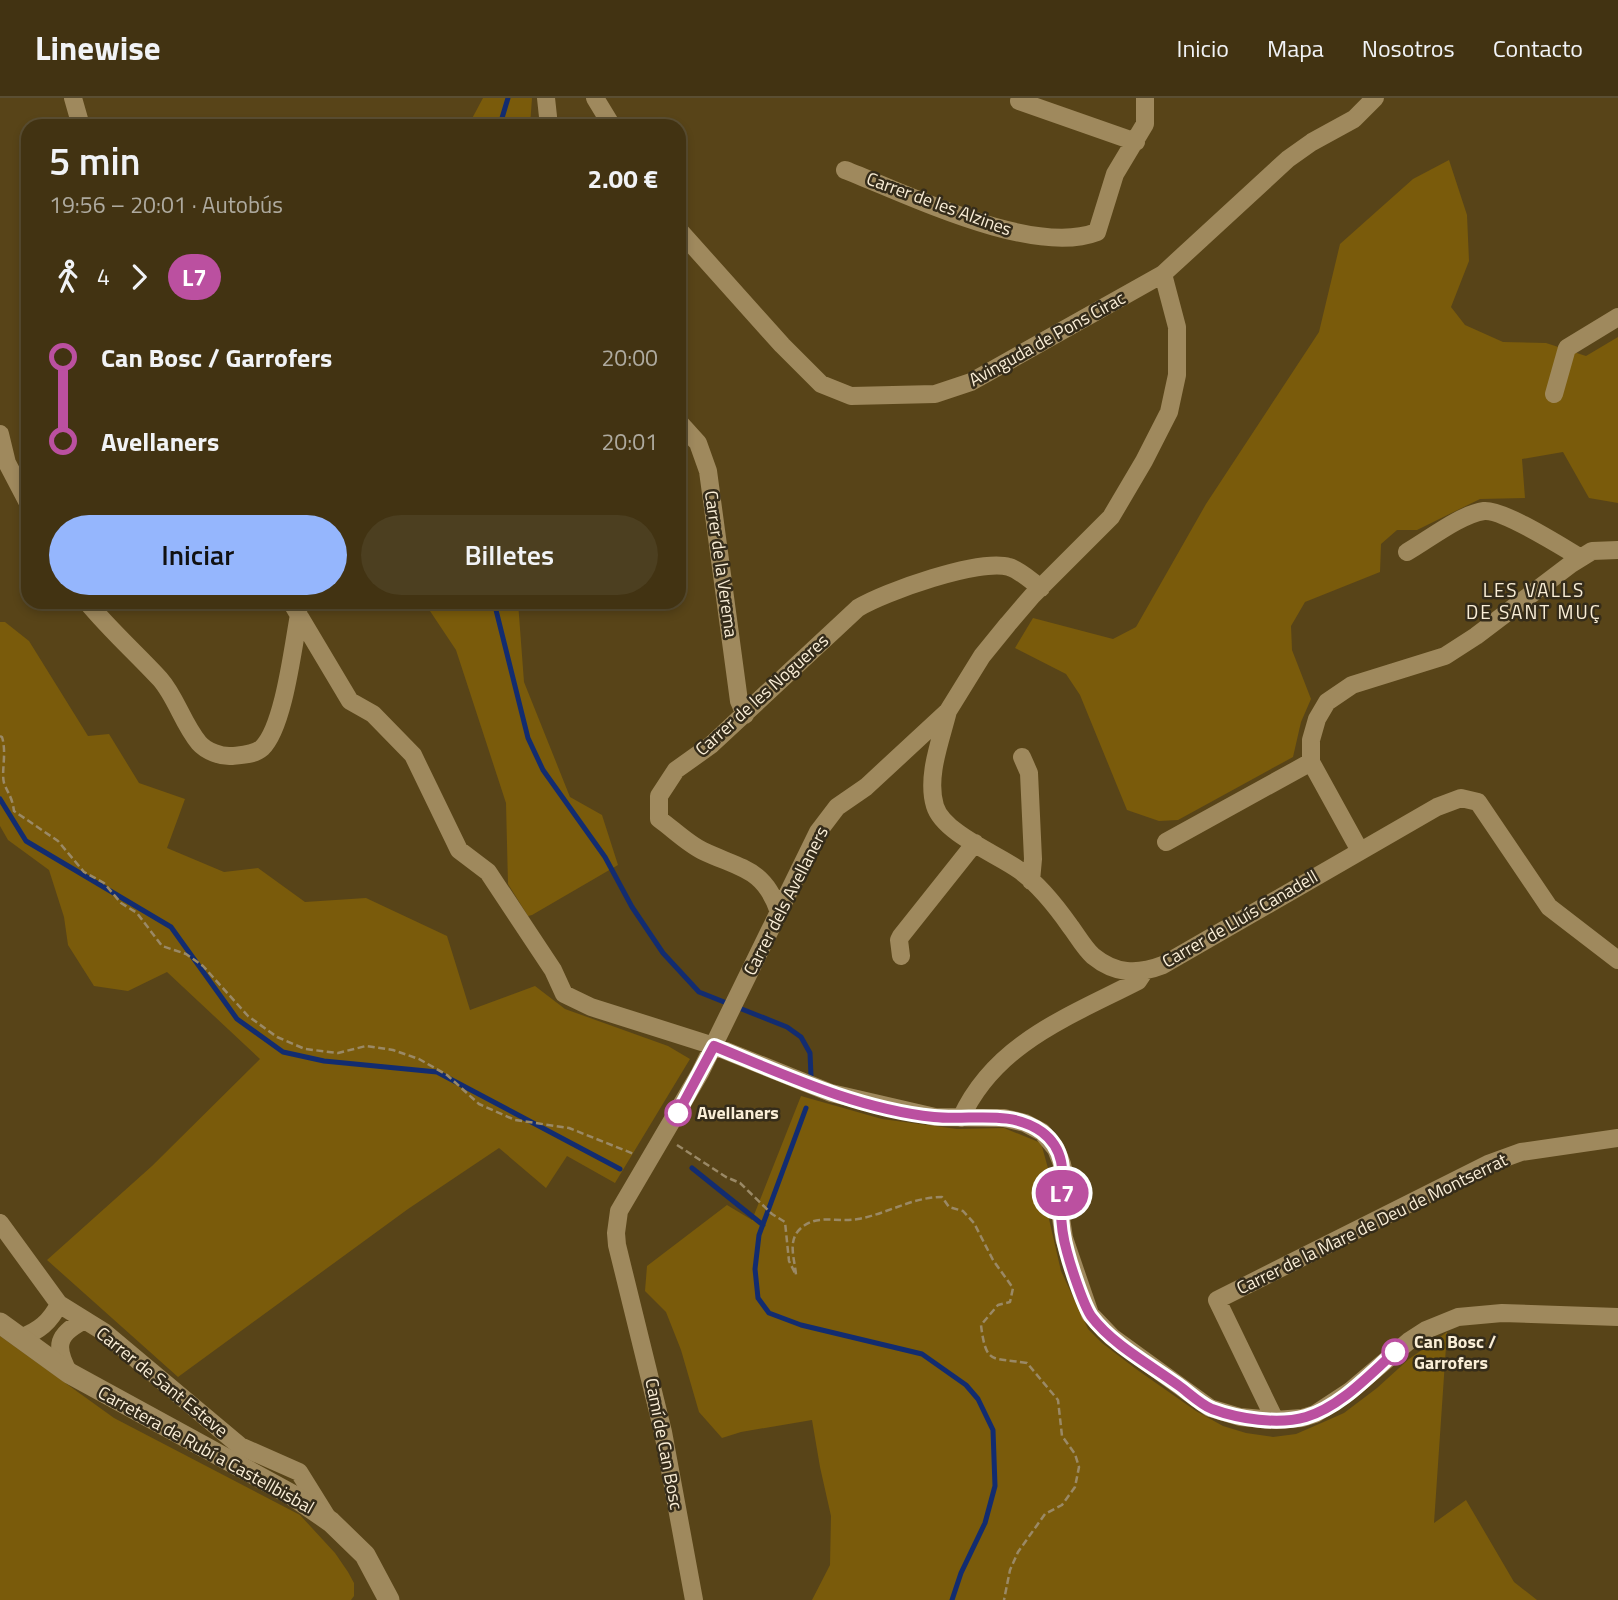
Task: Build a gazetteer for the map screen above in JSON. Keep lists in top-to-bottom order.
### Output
{
  "streets": {
    "street": [
      "Carrer de les Alzines",
      "Avinguda de Pons Cirac",
      "Carrer de la Verema",
      "Carrer de les Nogueres",
      "Carrer dels Avellaners",
      "Carrer de Lluís Canadell",
      "Carrer de la Mare de Deu de Montserrat",
      "Carrer de Sant Esteve",
      "Camí de Can Bosc",
      "Carretera de Rubí a Castellbisbal"
    ]
  },
  "crossings": [
    ["Avinguda de Pons Cirac", "Carrer dels Avellaners"],
    ["Carrer de la Verema", "Carrer de les Nogueres"],
    ["Carrer de les Nogueres", "Carrer dels Avellaners"],
    ["Carrer dels Avellaners", "Carrer de Lluís Canadell"],
    ["Carrer dels Avellaners", "Camí de Can Bosc"],
    ["Carrer de Sant Esteve", "Carretera de Rubí a Castellbisbal"]
  ],
  "districts": ["LES VALLS DE SANT MUÇ"],
  "places": ["Avellaners", "Can Bosc / Garrofers"],
  "lines": ["bus line L7"],
  "page": {
    "header": "Linewise",
    "nav": [
      "Inicio",
      "Mapa",
      "Nosotros",
      "Contacto"
    ],
    "on_map": "L7",
    "heading": ["5 min", "19:56 – 20:01 · Autobús", "2.00 €"],
    "legs": ["4", "L7"],
    "list": [
      {
        "name": "Can Bosc / Garrofers",
        "value": "20:00"
      },
      {
        "name": "Avellaners",
        "value": "20:01"
      }
    ],
    "buttons": ["Iniciar", "Billetes"]
  }
}
